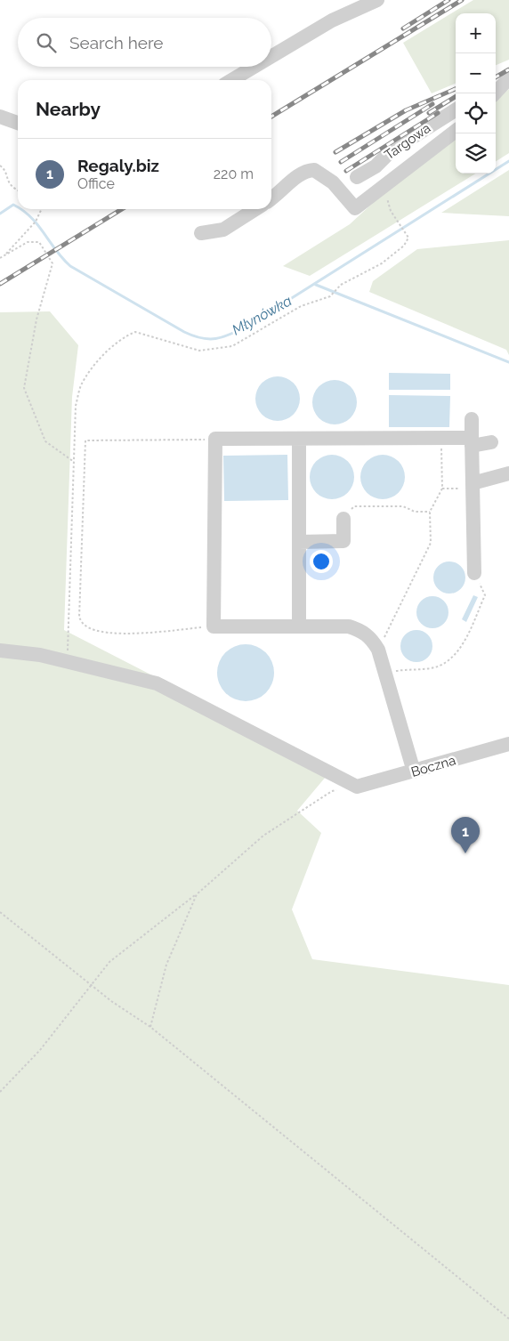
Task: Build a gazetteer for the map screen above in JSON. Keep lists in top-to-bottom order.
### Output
{
  "streets": {
    "street": ["Targowa", "Boczna"]
  },
  "water": ["Młynówka"],
  "page": {
    "map_buttons": ["+", "−"],
    "search": "Search here",
    "heading": "Nearby",
    "list": [
      {
        "mark": "1",
        "name": "Regaly.biz",
        "note": "Office",
        "value": "220 m"
      }
    ],
    "pins": "1"
  }
}
